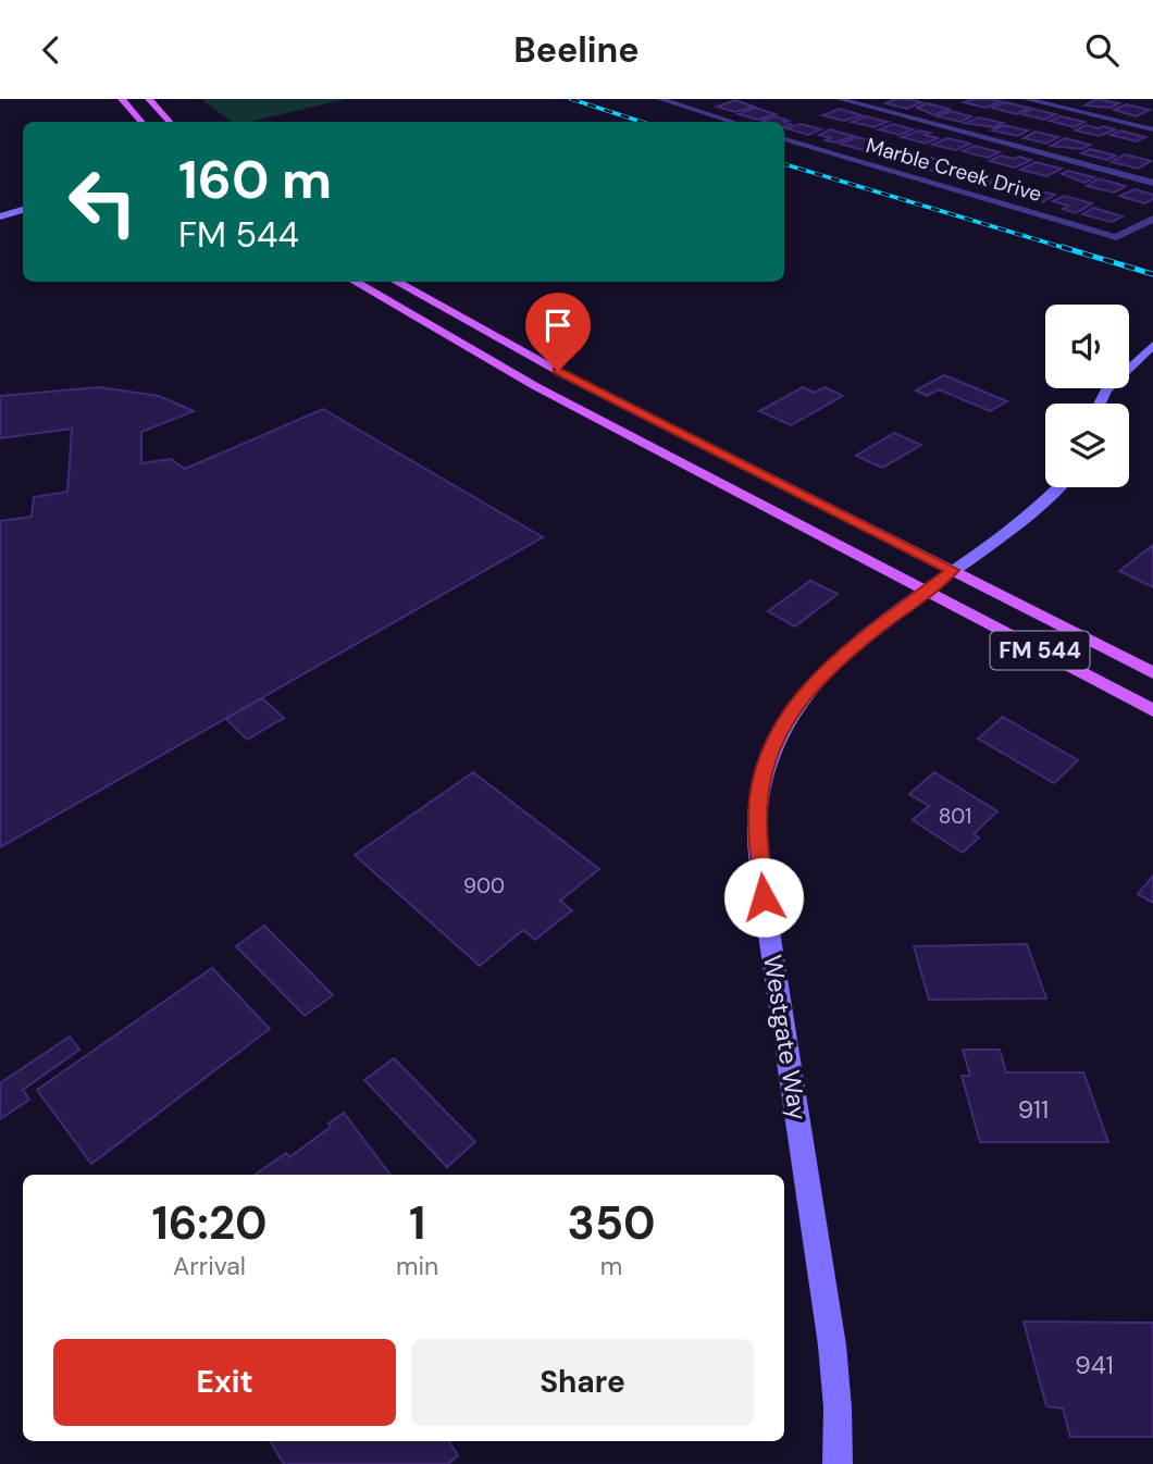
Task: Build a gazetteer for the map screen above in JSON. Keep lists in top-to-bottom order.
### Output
{
  "streets": {
    "main road": ["FM 544"],
    "street": ["Marble Creek Drive", "Westgate Way"]
  },
  "crossings": [
    ["FM 544", "Westgate Way"]
  ],
  "house_numbers": [
    "801",
    "900",
    "911",
    "941"
  ],
  "page": {
    "header": "Beeline",
    "turn": ["160 m", "FM 544"],
    "eta": [
      "16:20",
      "Arrival",
      "1",
      "min",
      "350",
      "m"
    ],
    "buttons": ["Exit", "Share"]
  }
}
